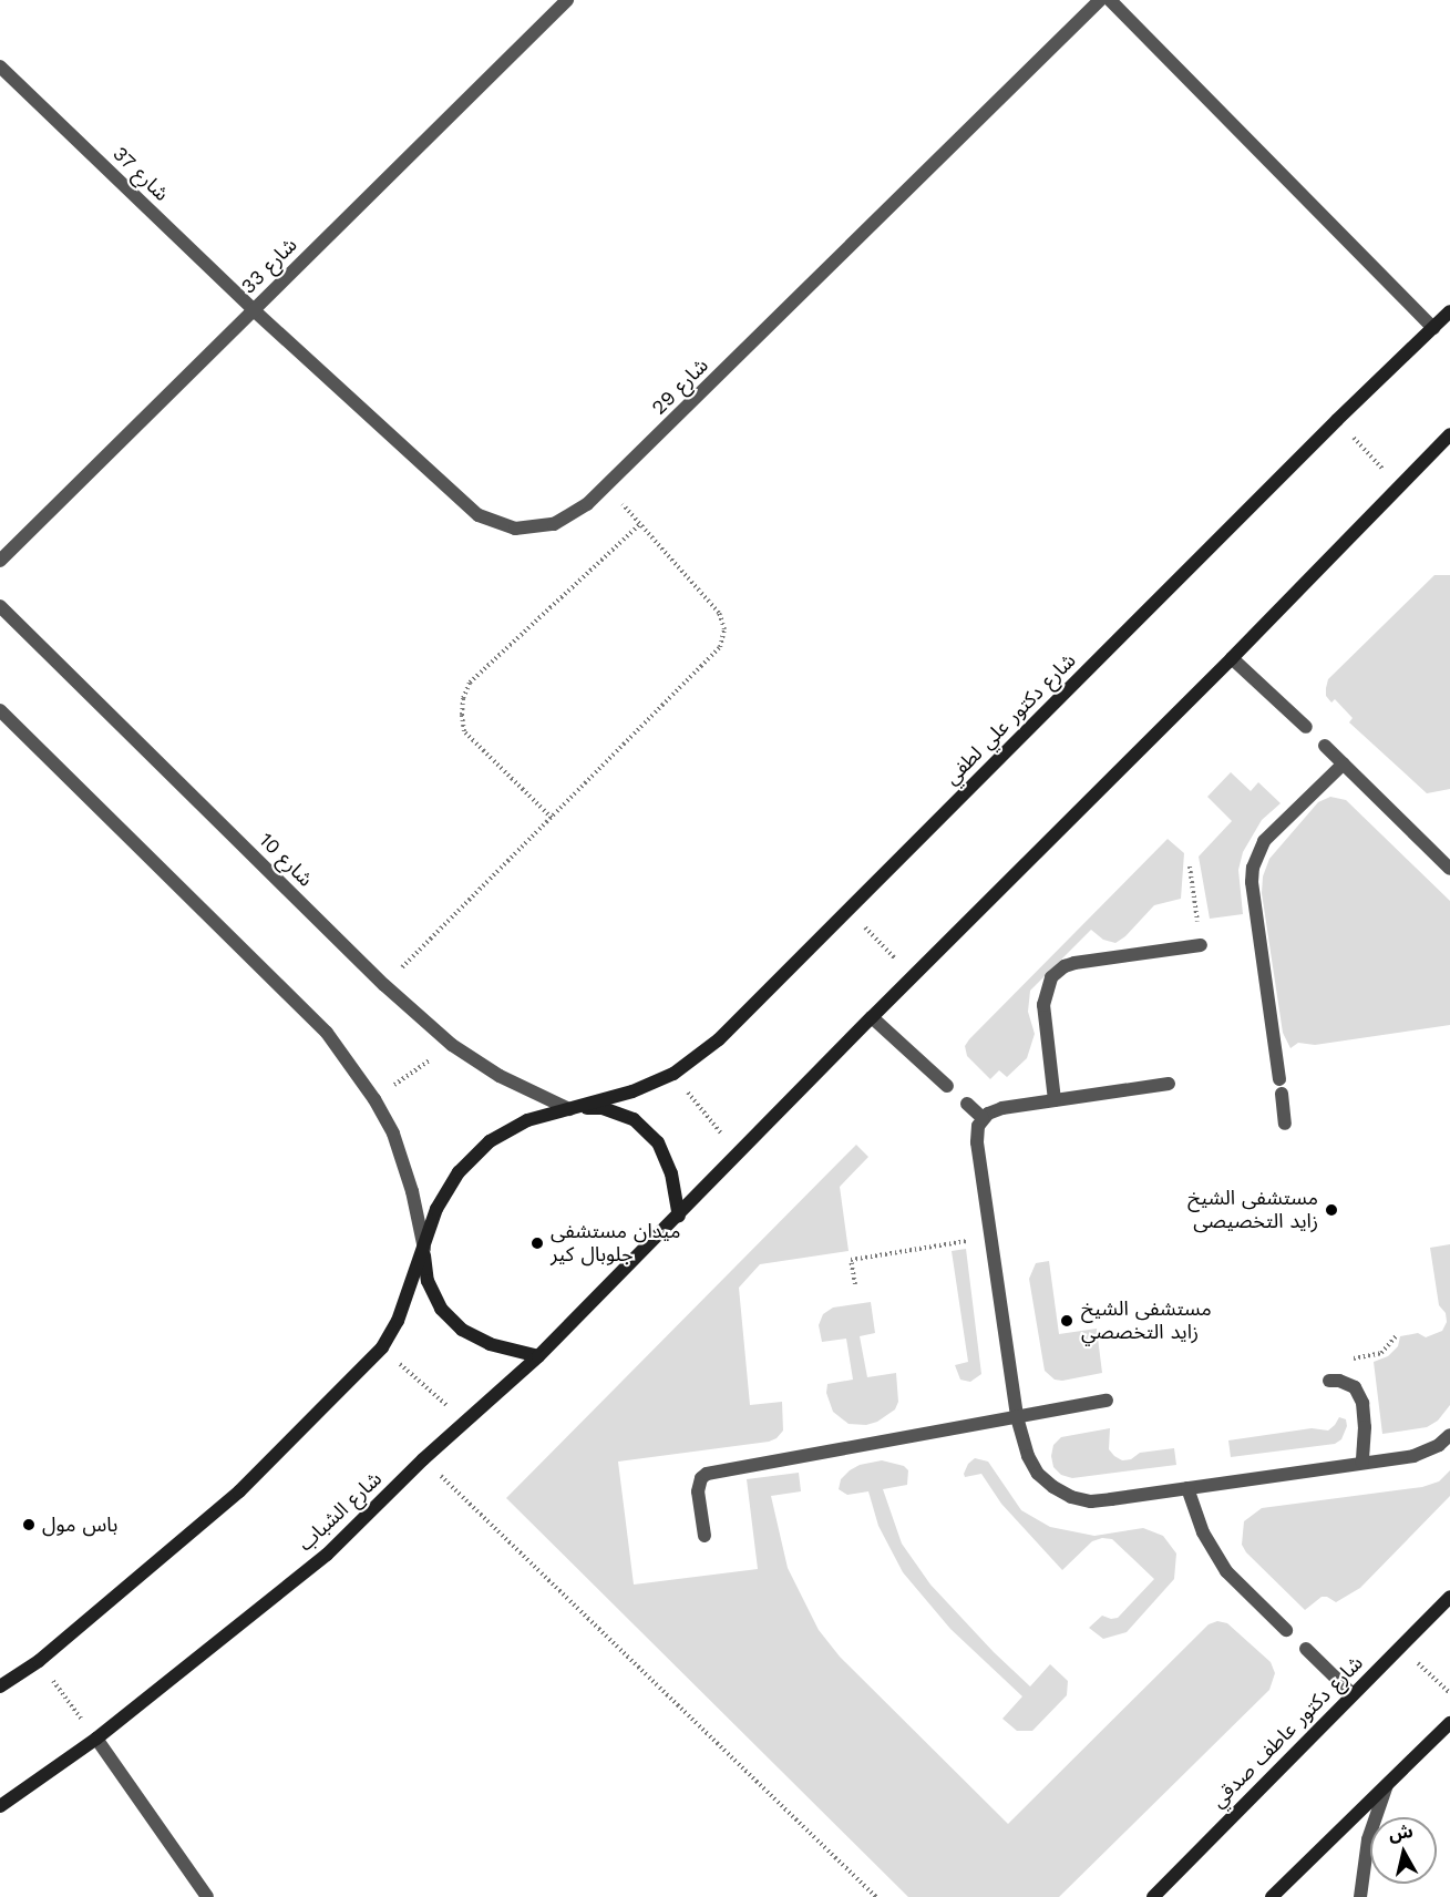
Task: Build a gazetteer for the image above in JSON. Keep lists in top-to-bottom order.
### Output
{
  "streets": {
    "street": [
      "شارع 37",
      "شارع 33",
      "شارع 29",
      "شارع دكتور علي لطفي",
      "شارع 10",
      "شارع الشباب",
      "شارع دكتور عاطف صدقي"
    ]
  },
  "crossings": [
    ["شارع 37", "شارع 33"],
    ["شارع 37", "شارع 29"],
    ["شارع 33", "شارع 29"],
    ["شارع دكتور علي لطفي", "شارع 10"]
  ],
  "places": [
    "مستشفى الشيخ زايد التخصيصى",
    "ميدان مستشفى جلوبال كير",
    "مستشفى الشيخ زايد التخصصي",
    "باس مول"
  ],
  "north": "top"
}
